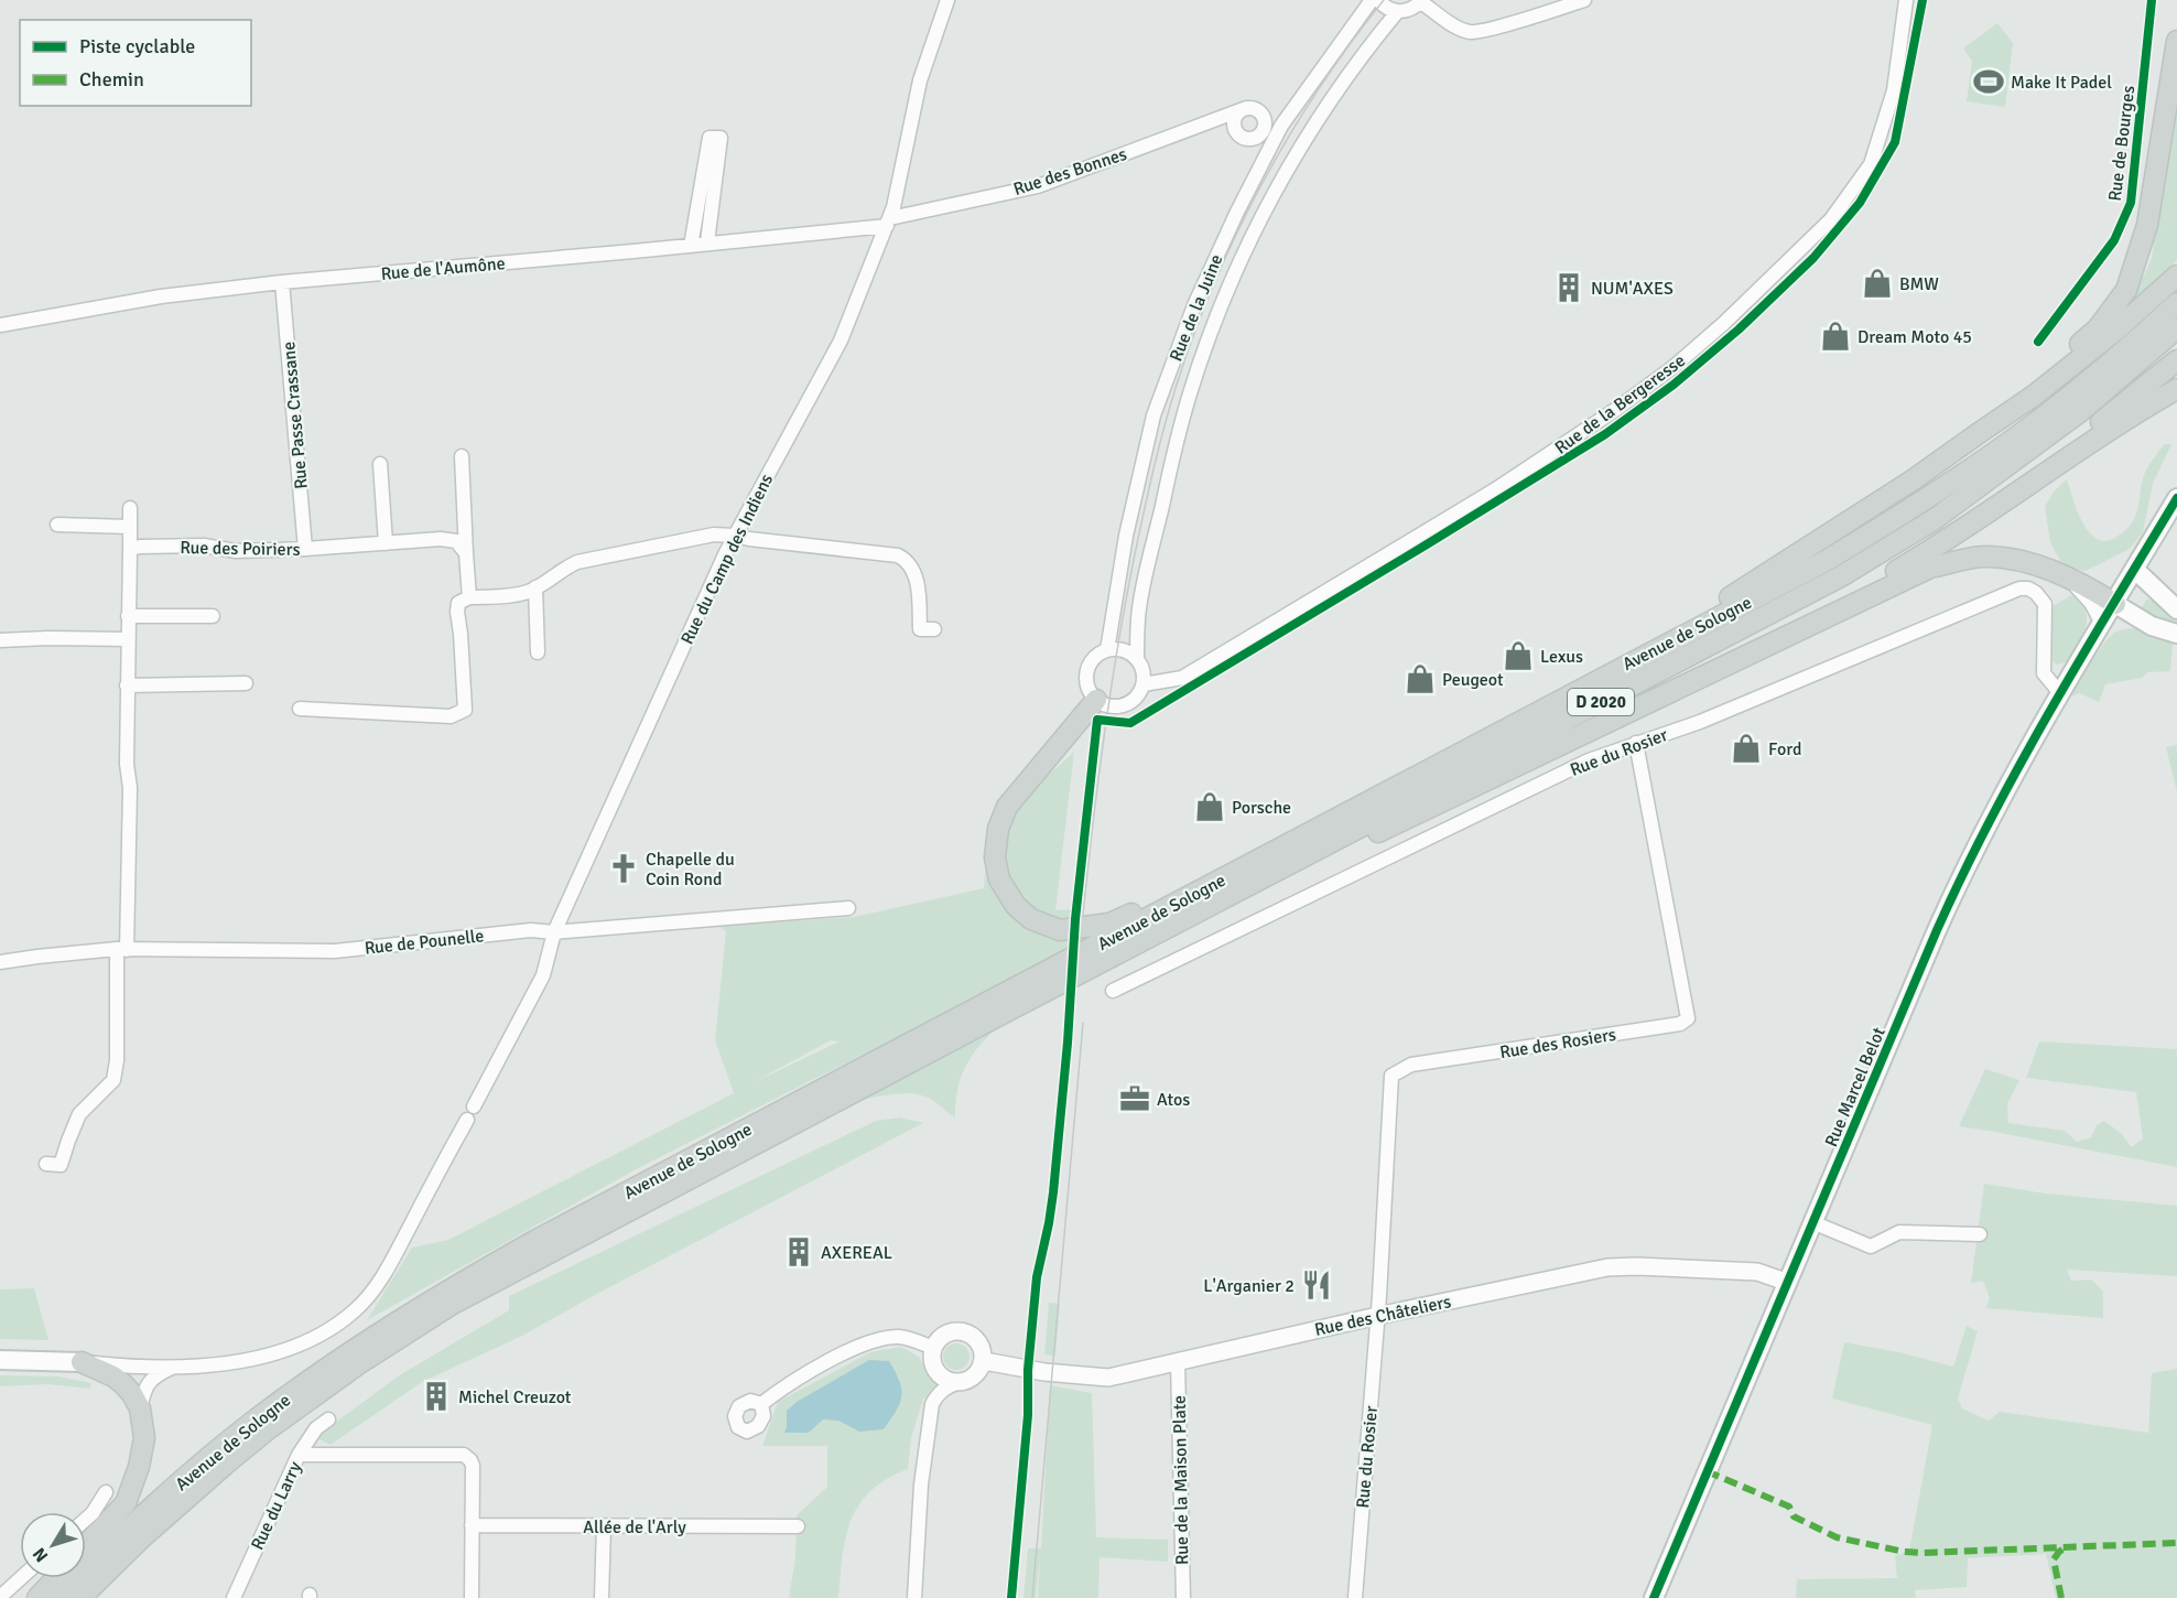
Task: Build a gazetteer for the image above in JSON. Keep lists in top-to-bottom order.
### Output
{
  "streets": {
    "main road": ["Avenue de Sologne", "D 2020", "Rue Marcel Belot"],
    "street": [
      "Rue des Bonnes",
      "Rue de l'Aumône",
      "Rue de la Juine",
      "Rue de la Bergeresse",
      "Rue Passe Crassane",
      "Rue des Poiriers",
      "Rue du Camp des Indiens",
      "Rue du Rosier",
      "Rue de Pounelle",
      "Rue des Rosiers",
      "Rue des Châteliers",
      "Rue de la Maison Plate",
      "Rue du Larry",
      "Allée de l'Arly"
    ],
    "cycle path": ["Rue de Bourges"]
  },
  "crossings": [
    ["Rue des Bonnes", "Rue de l'Aumône"],
    ["Rue des Bonnes", "Rue du Camp des Indiens"],
    ["Rue de l'Aumône", "Rue Passe Crassane"],
    ["Rue de l'Aumône", "Rue du Camp des Indiens"],
    ["Rue de la Juine", "Rue de la Bergeresse"],
    ["Rue Passe Crassane", "Rue des Poiriers"],
    ["Rue du Camp des Indiens", "Rue de Pounelle"],
    ["Rue du Rosier", "Rue des Rosiers"],
    ["Rue du Rosier", "Rue Marcel Belot"],
    ["Rue du Rosier", "Rue des Châteliers"],
    ["Rue des Rosiers", "Rue des Châteliers"],
    ["Rue Marcel Belot", "Rue des Châteliers"],
    ["Rue des Châteliers", "Rue de la Maison Plate"]
  ],
  "places": {
    "sports": ["Make It Padel"],
    "shop": [
      "BMW",
      "Dream Moto 45",
      "Lexus",
      "Peugeot",
      "Ford",
      "Porsche"
    ],
    "building": ["NUM'AXES", "AXEREAL", "Michel Creuzot"],
    "church": ["Chapelle du Coin Rond"],
    "office": ["Atos"],
    "restaurant": ["L'Arganier 2"]
  },
  "legend": ["Piste cyclable", "Chemin"],
  "north": "bottom left"
}
